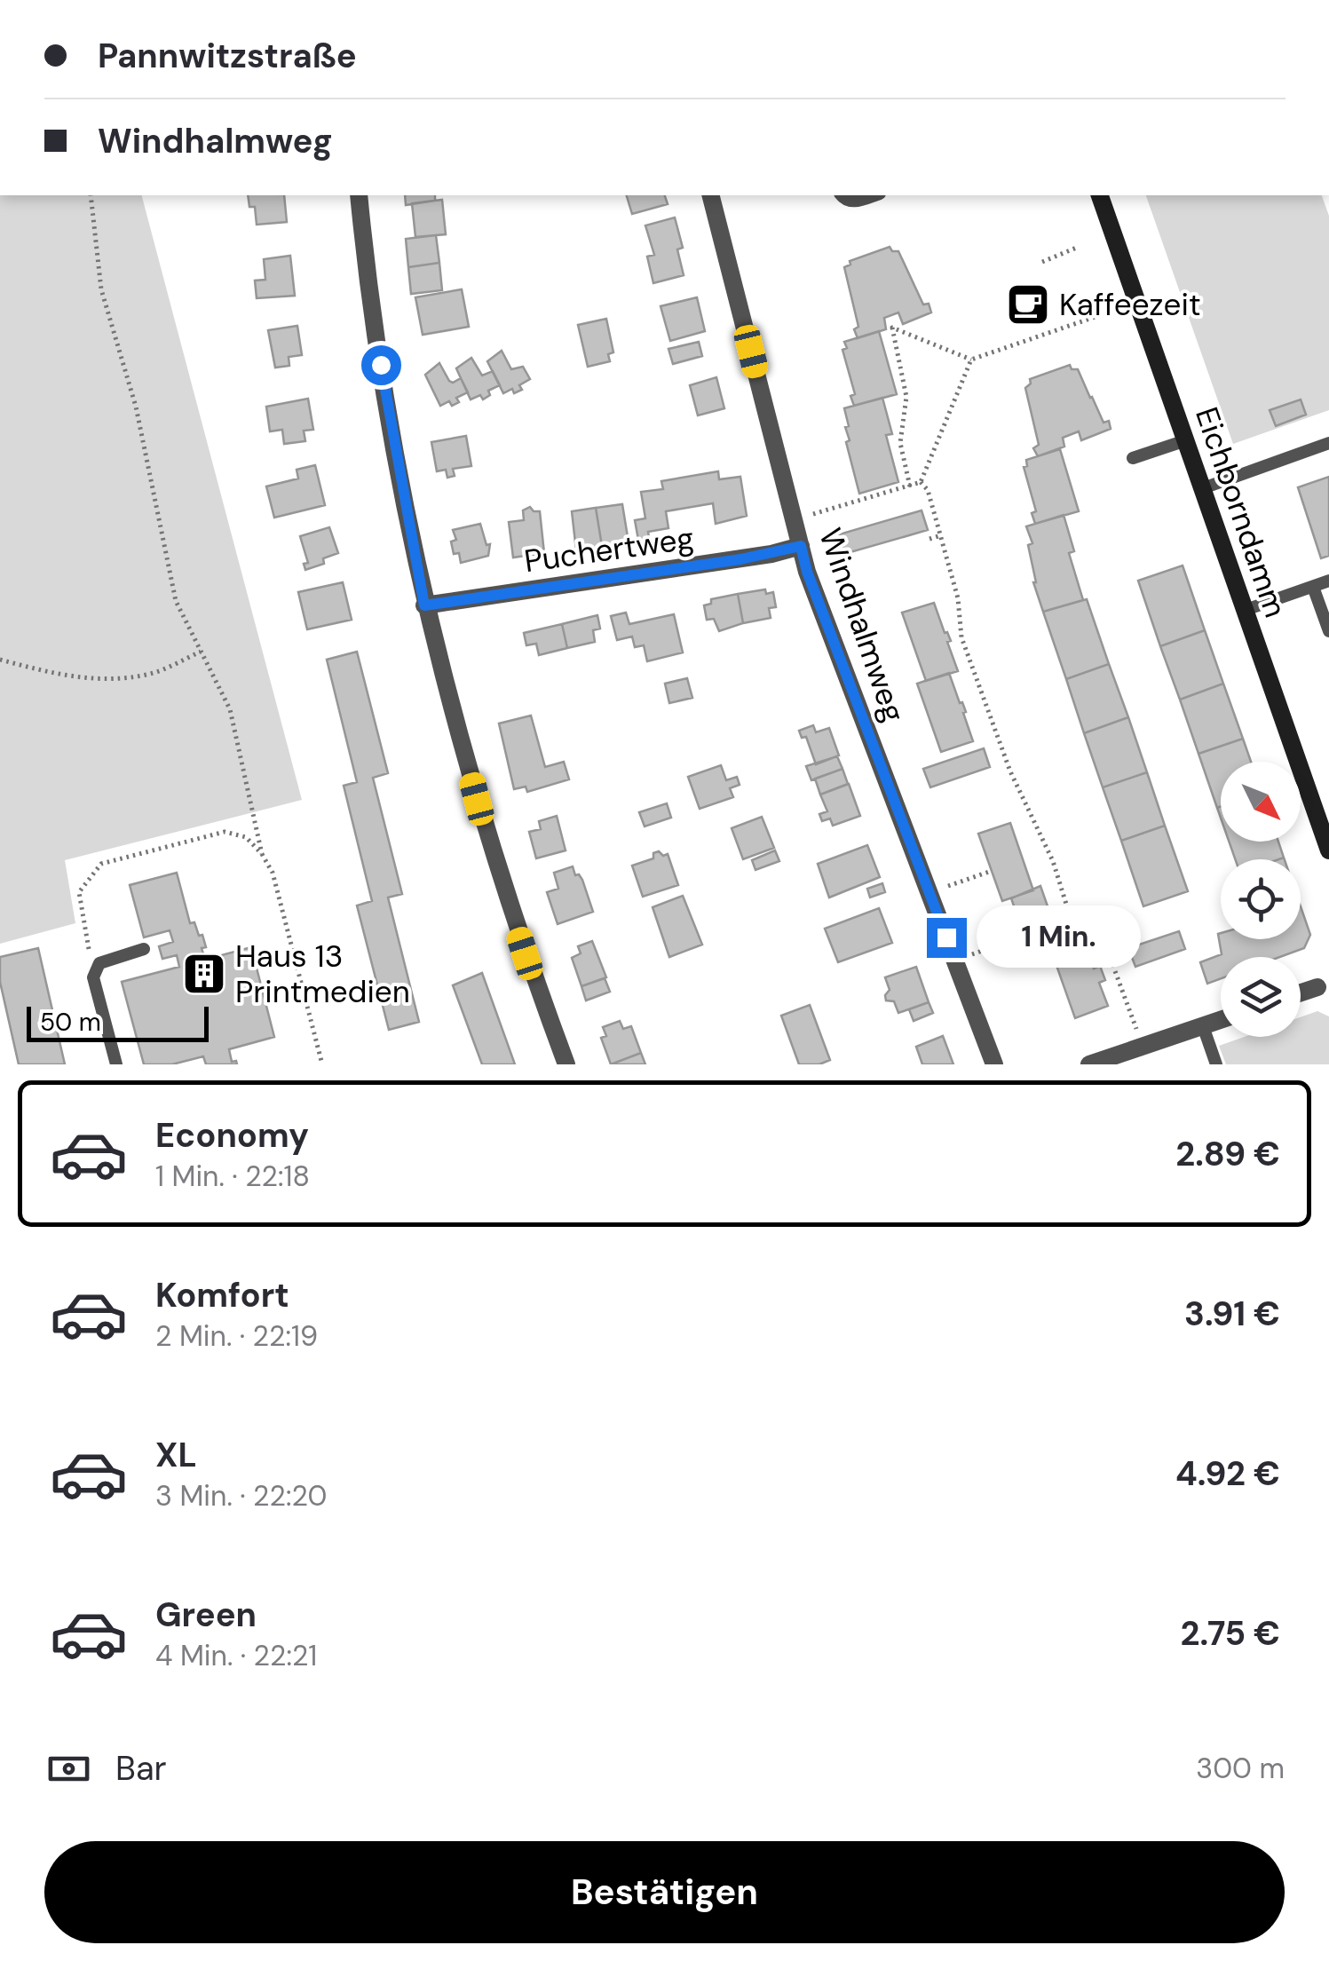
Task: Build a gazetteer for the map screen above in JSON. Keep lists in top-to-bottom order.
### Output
{
  "streets": {
    "main road": ["Eichborndamm"],
    "street": ["Puchertweg", "Windhalmweg"]
  },
  "crossings": [
    ["Puchertweg", "Windhalmweg"]
  ],
  "places": {
    "cafe": ["Kaffeezeit"],
    "building": ["Haus 13 Printmedien"]
  },
  "scale_bar": "50 m",
  "north": "bottom right",
  "page": {
    "banner": ["Pannwitzstraße", "Windhalmweg"],
    "bubble": "1 Min.",
    "scale": "50 m",
    "list": [
      {
        "name": "Economy",
        "note": "1 Min. · 22:18",
        "value": "2.89 €"
      },
      {
        "name": "Komfort",
        "note": "2 Min. · 22:19",
        "value": "3.91 €"
      },
      {
        "name": "XL",
        "note": "3 Min. · 22:20",
        "value": "4.92 €"
      },
      {
        "name": "Green",
        "note": "4 Min. · 22:21",
        "value": "2.75 €"
      }
    ],
    "pay": ["Bar", "300 m"],
    "buttons": "Bestätigen"
  }
}
